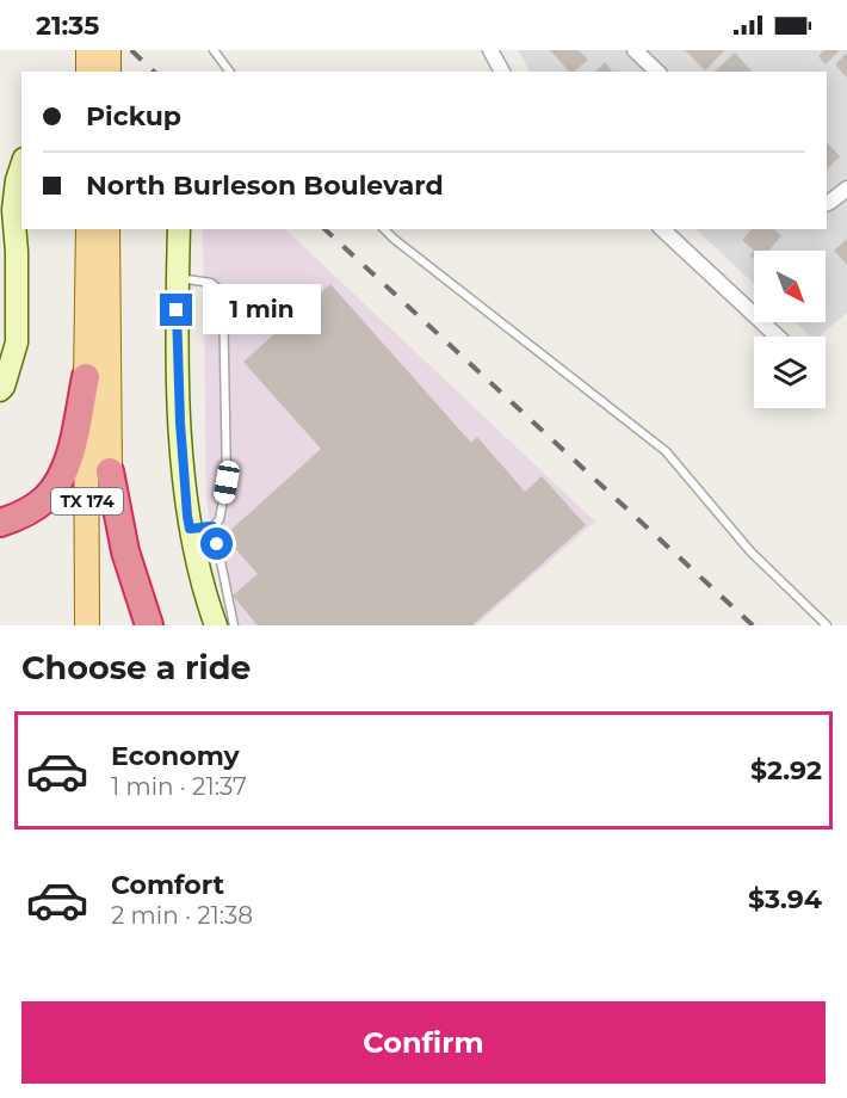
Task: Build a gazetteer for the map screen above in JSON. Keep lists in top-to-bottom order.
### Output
{
  "streets": {
    "main road": ["TX 174"]
  },
  "north": "bottom right",
  "page": {
    "status": "21:35",
    "banner": ["Pickup", "North Burleson Boulevard"],
    "bubble": "1 min",
    "heading": "Choose a ride",
    "list": [
      {
        "name": "Economy",
        "note": "1 min · 21:37",
        "value": "$2.92"
      },
      {
        "name": "Comfort",
        "note": "2 min · 21:38",
        "value": "$3.94"
      }
    ],
    "buttons": "Confirm"
  }
}
